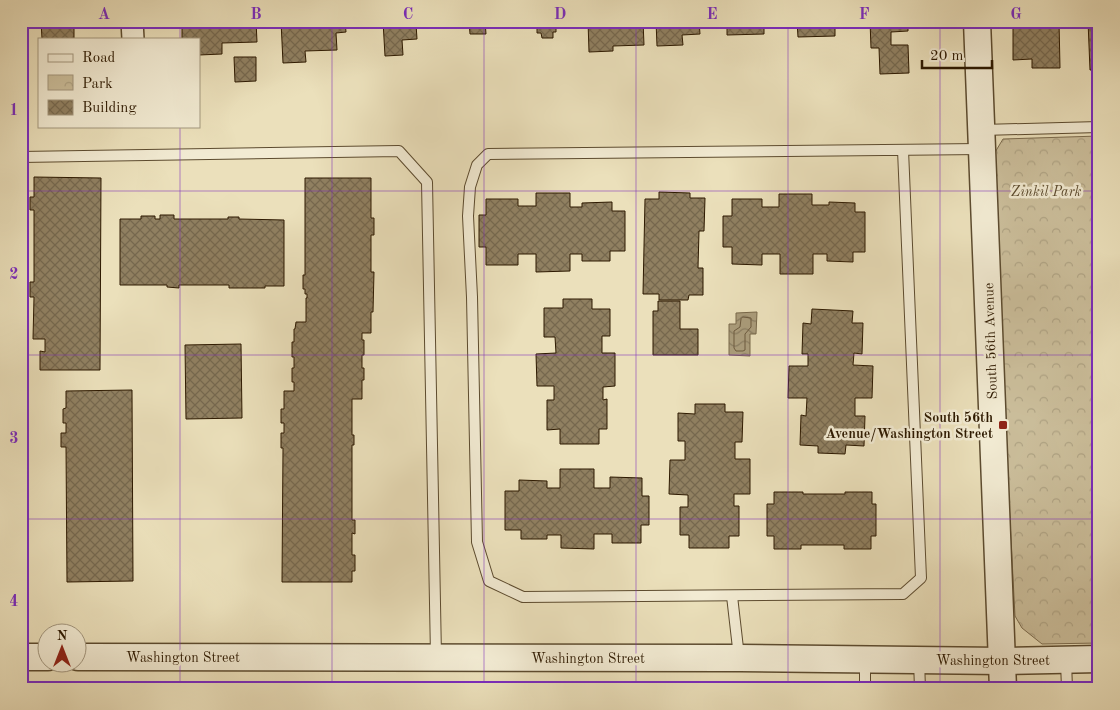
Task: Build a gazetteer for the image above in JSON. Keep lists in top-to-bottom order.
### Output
{
  "streets": {
    "street": ["South 56th Avenue", "Washington Street"]
  },
  "crossings": [
    ["South 56th Avenue", "Washington Street"]
  ],
  "parks": ["Zinkil Park"],
  "places": {
    "transit": ["South 56th Avenue/Washington Street"]
  },
  "legend": ["Road", "Park", "Building"],
  "scale_bar": "20 m",
  "north": "top",
  "grid": {
    "columns": [
      "A",
      "B",
      "C",
      "D",
      "E",
      "F",
      "G"
    ],
    "rows": [
      "1",
      "2",
      "3",
      "4"
    ]
  }
}
